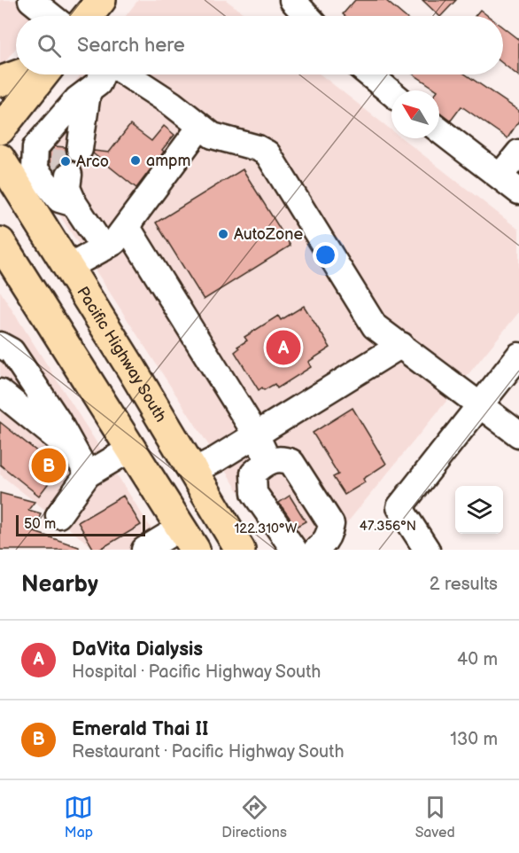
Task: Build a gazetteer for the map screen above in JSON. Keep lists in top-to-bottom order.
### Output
{
  "streets": {
    "main road": ["Pacific Highway South"]
  },
  "places": ["ampm", "Arco", "AutoZone"],
  "scale_bar": "50 m",
  "north": "top left",
  "page": {
    "search": "Search here",
    "pins": ["A", "B"],
    "scale": "50 m",
    "heading": ["Nearby", "2 results"],
    "list": [
      {
        "mark": "A",
        "name": "DaVita Dialysis",
        "note": "Hospital · Pacific Highway South",
        "value": "40 m"
      },
      {
        "mark": "B",
        "name": "Emerald Thai II",
        "note": "Restaurant · Pacific Highway South",
        "value": "130 m"
      }
    ],
    "nav": ["Map", "Directions", "Saved"]
  },
  "coordinates": ["47.356°N", "122.310°W"]
}
